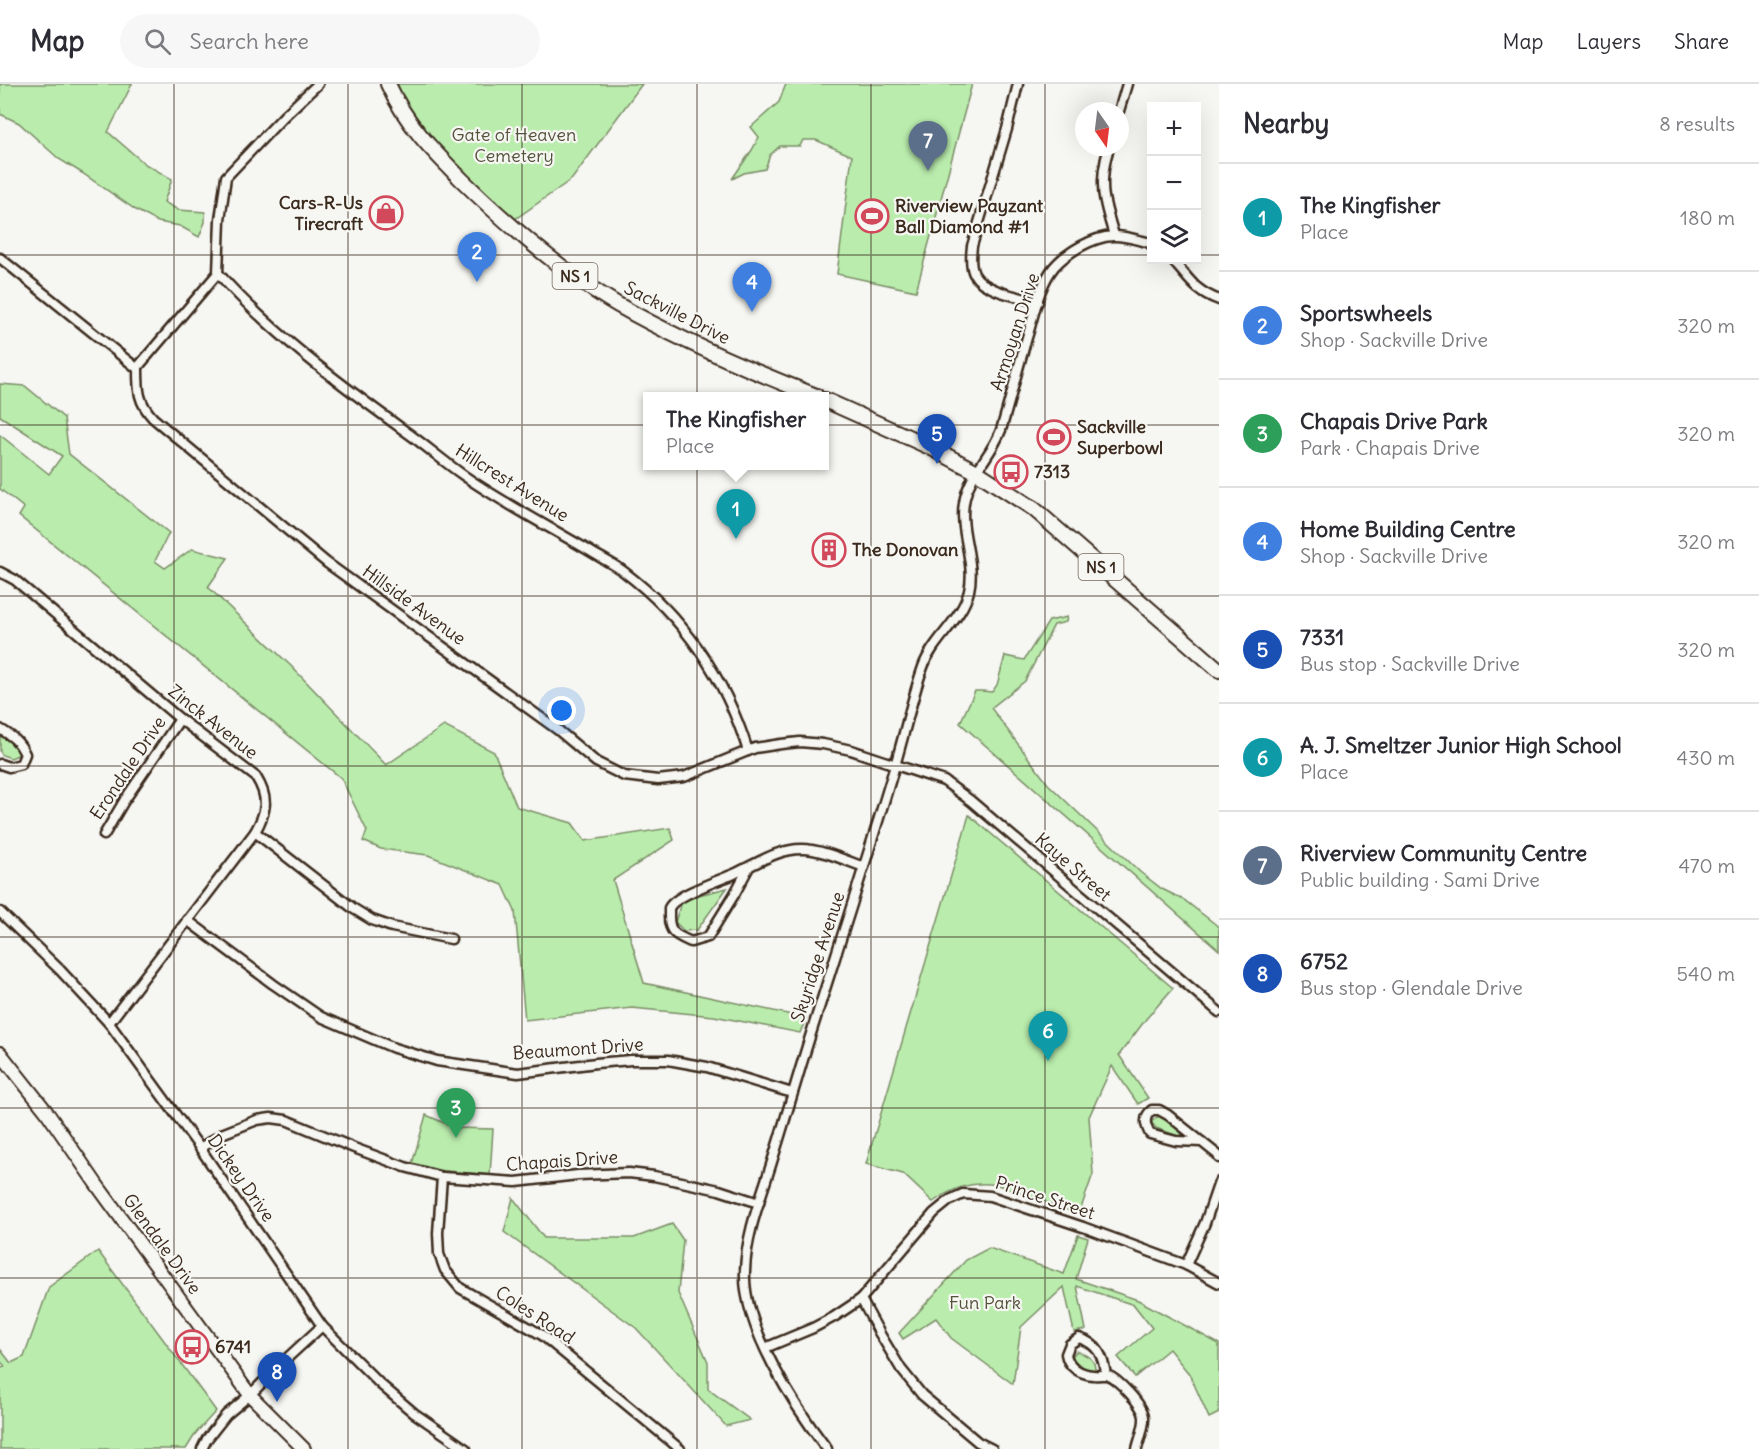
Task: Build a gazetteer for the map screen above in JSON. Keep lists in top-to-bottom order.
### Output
{
  "streets": {
    "main road": ["NS 1", "Sackville Drive", "Glendale Drive"],
    "street": [
      "Armoyan Drive",
      "Hillcrest Avenue",
      "Hillside Avenue",
      "Zinck Avenue",
      "Erondale Drive",
      "Kaye Street",
      "Skyridge Avenue",
      "Beaumont Drive",
      "Chapais Drive",
      "Dickey Drive",
      "Prince Street",
      "Coles Road"
    ]
  },
  "crossings": [
    ["NS 1", "Armoyan Drive"],
    ["NS 1", "Skyridge Avenue"],
    ["Armoyan Drive", "Skyridge Avenue"],
    ["Hillcrest Avenue", "Hillside Avenue"],
    ["Hillside Avenue", "Kaye Street"],
    ["Hillside Avenue", "Skyridge Avenue"],
    ["Zinck Avenue", "Erondale Drive"],
    ["Zinck Avenue", "Beaumont Drive"],
    ["Zinck Avenue", "Dickey Drive"],
    ["Kaye Street", "Skyridge Avenue"],
    ["Skyridge Avenue", "Beaumont Drive"],
    ["Skyridge Avenue", "Chapais Drive"],
    ["Skyridge Avenue", "Prince Street"],
    ["Chapais Drive", "Dickey Drive"],
    ["Chapais Drive", "Coles Road"]
  ],
  "parks": ["Gate of Heaven Cemetery", "Fun Park"],
  "places": {
    "shop": ["Cars-R-Us Tirecraft"],
    "sports": ["Riverview Payzant Ball Diamond #1", "Sackville Superbowl"],
    "bus stop": ["7313", "6741"],
    "building": ["The Donovan"]
  },
  "north": "bottom",
  "page": {
    "header": "Map",
    "search": "Search here",
    "nav": ["Map", "Layers", "Share"],
    "heading": ["Nearby", "8 results"],
    "map_buttons": ["+", "−"],
    "pins": [
      "7",
      "2",
      "4",
      "5",
      "1",
      "6",
      "3",
      "8"
    ],
    "list": [
      {
        "mark": "1",
        "name": "The Kingfisher",
        "note": "Place",
        "value": "180 m"
      },
      {
        "mark": "2",
        "name": "Sportswheels",
        "note": "Shop · Sackville Drive",
        "value": "320 m"
      },
      {
        "mark": "3",
        "name": "Chapais Drive Park",
        "note": "Park · Chapais Drive",
        "value": "320 m"
      },
      {
        "mark": "4",
        "name": "Home Building Centre",
        "note": "Shop · Sackville Drive",
        "value": "320 m"
      },
      {
        "mark": "5",
        "name": "7331",
        "note": "Bus stop · Sackville Drive",
        "value": "320 m"
      },
      {
        "mark": "6",
        "name": "A. J. Smeltzer Junior High School",
        "note": "Place",
        "value": "430 m"
      },
      {
        "mark": "7",
        "name": "Riverview Community Centre",
        "note": "Public building · Sami Drive",
        "value": "470 m"
      },
      {
        "mark": "8",
        "name": "6752",
        "note": "Bus stop · Glendale Drive",
        "value": "540 m"
      }
    ],
    "popup": ["The Kingfisher", "Place"]
  }
}
